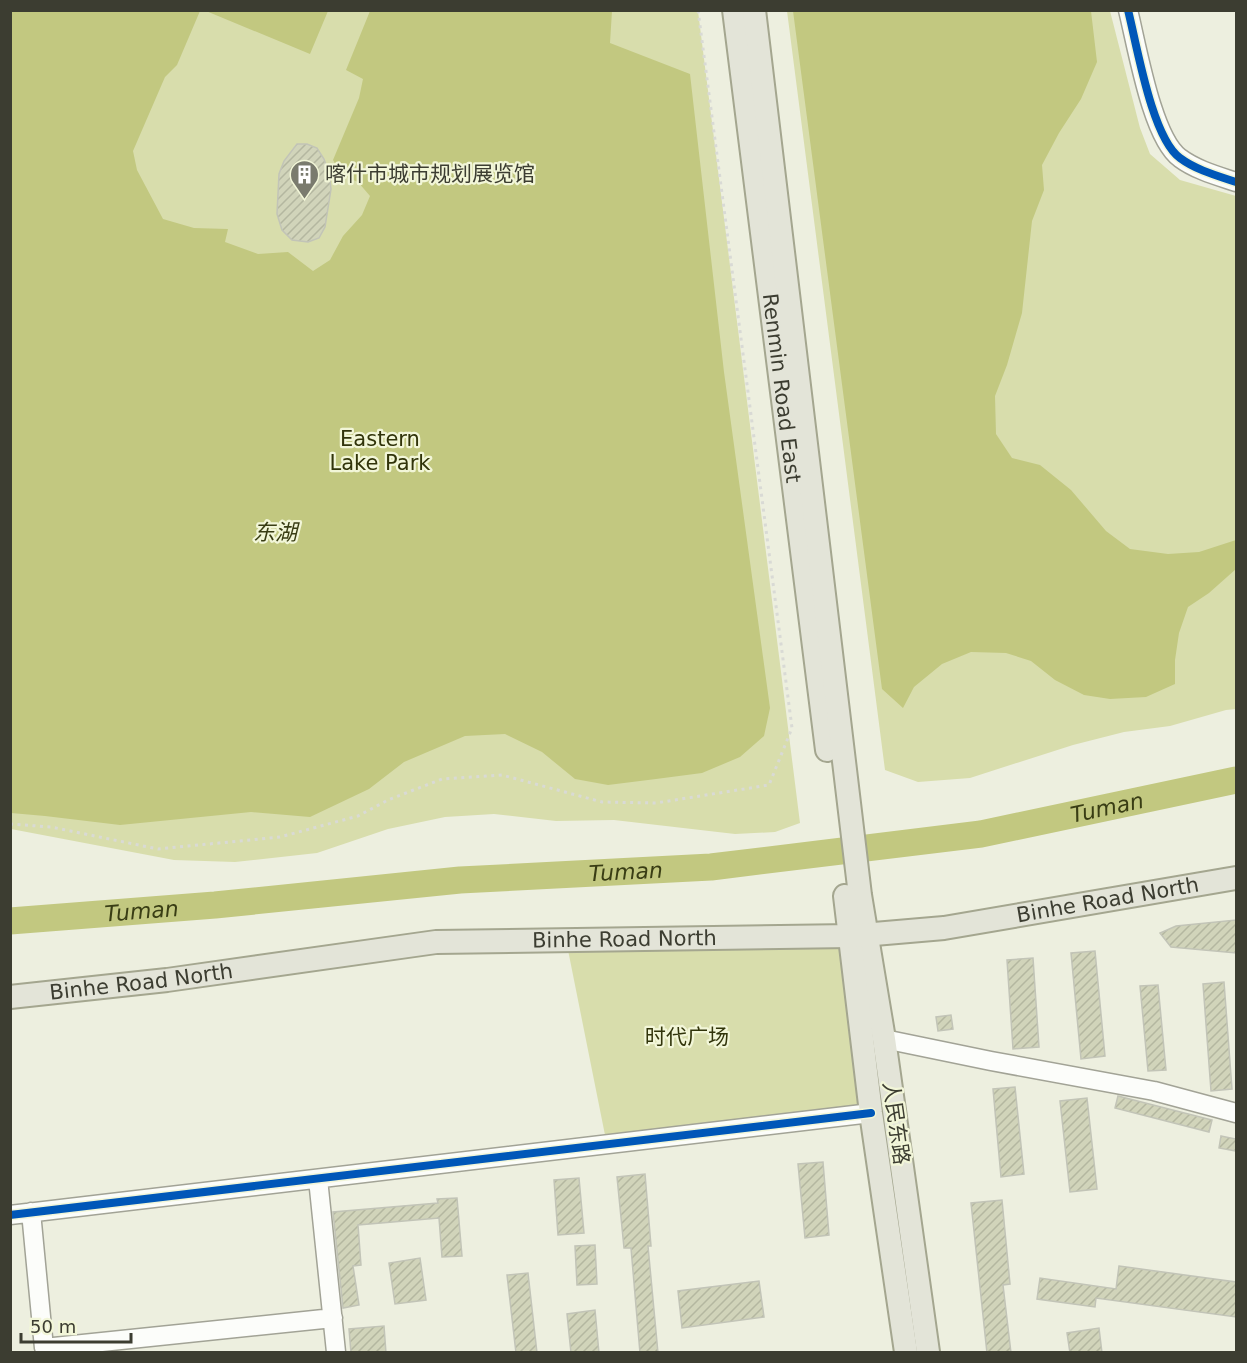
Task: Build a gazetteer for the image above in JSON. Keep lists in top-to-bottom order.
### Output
{
  "streets": {
    "main road": ["Renmin Road East", "Binhe Road North", "人民东路"]
  },
  "crossings": [
    ["Renmin Road East", "人民东路"],
    ["Binhe Road North", "人民东路"]
  ],
  "water": ["东湖", "Tuman"],
  "parks": ["Eastern Lake Park", "时代广场"],
  "places": {
    "building": ["喀什市城市规划展览馆"]
  },
  "scale_bar": "50 m"
}
